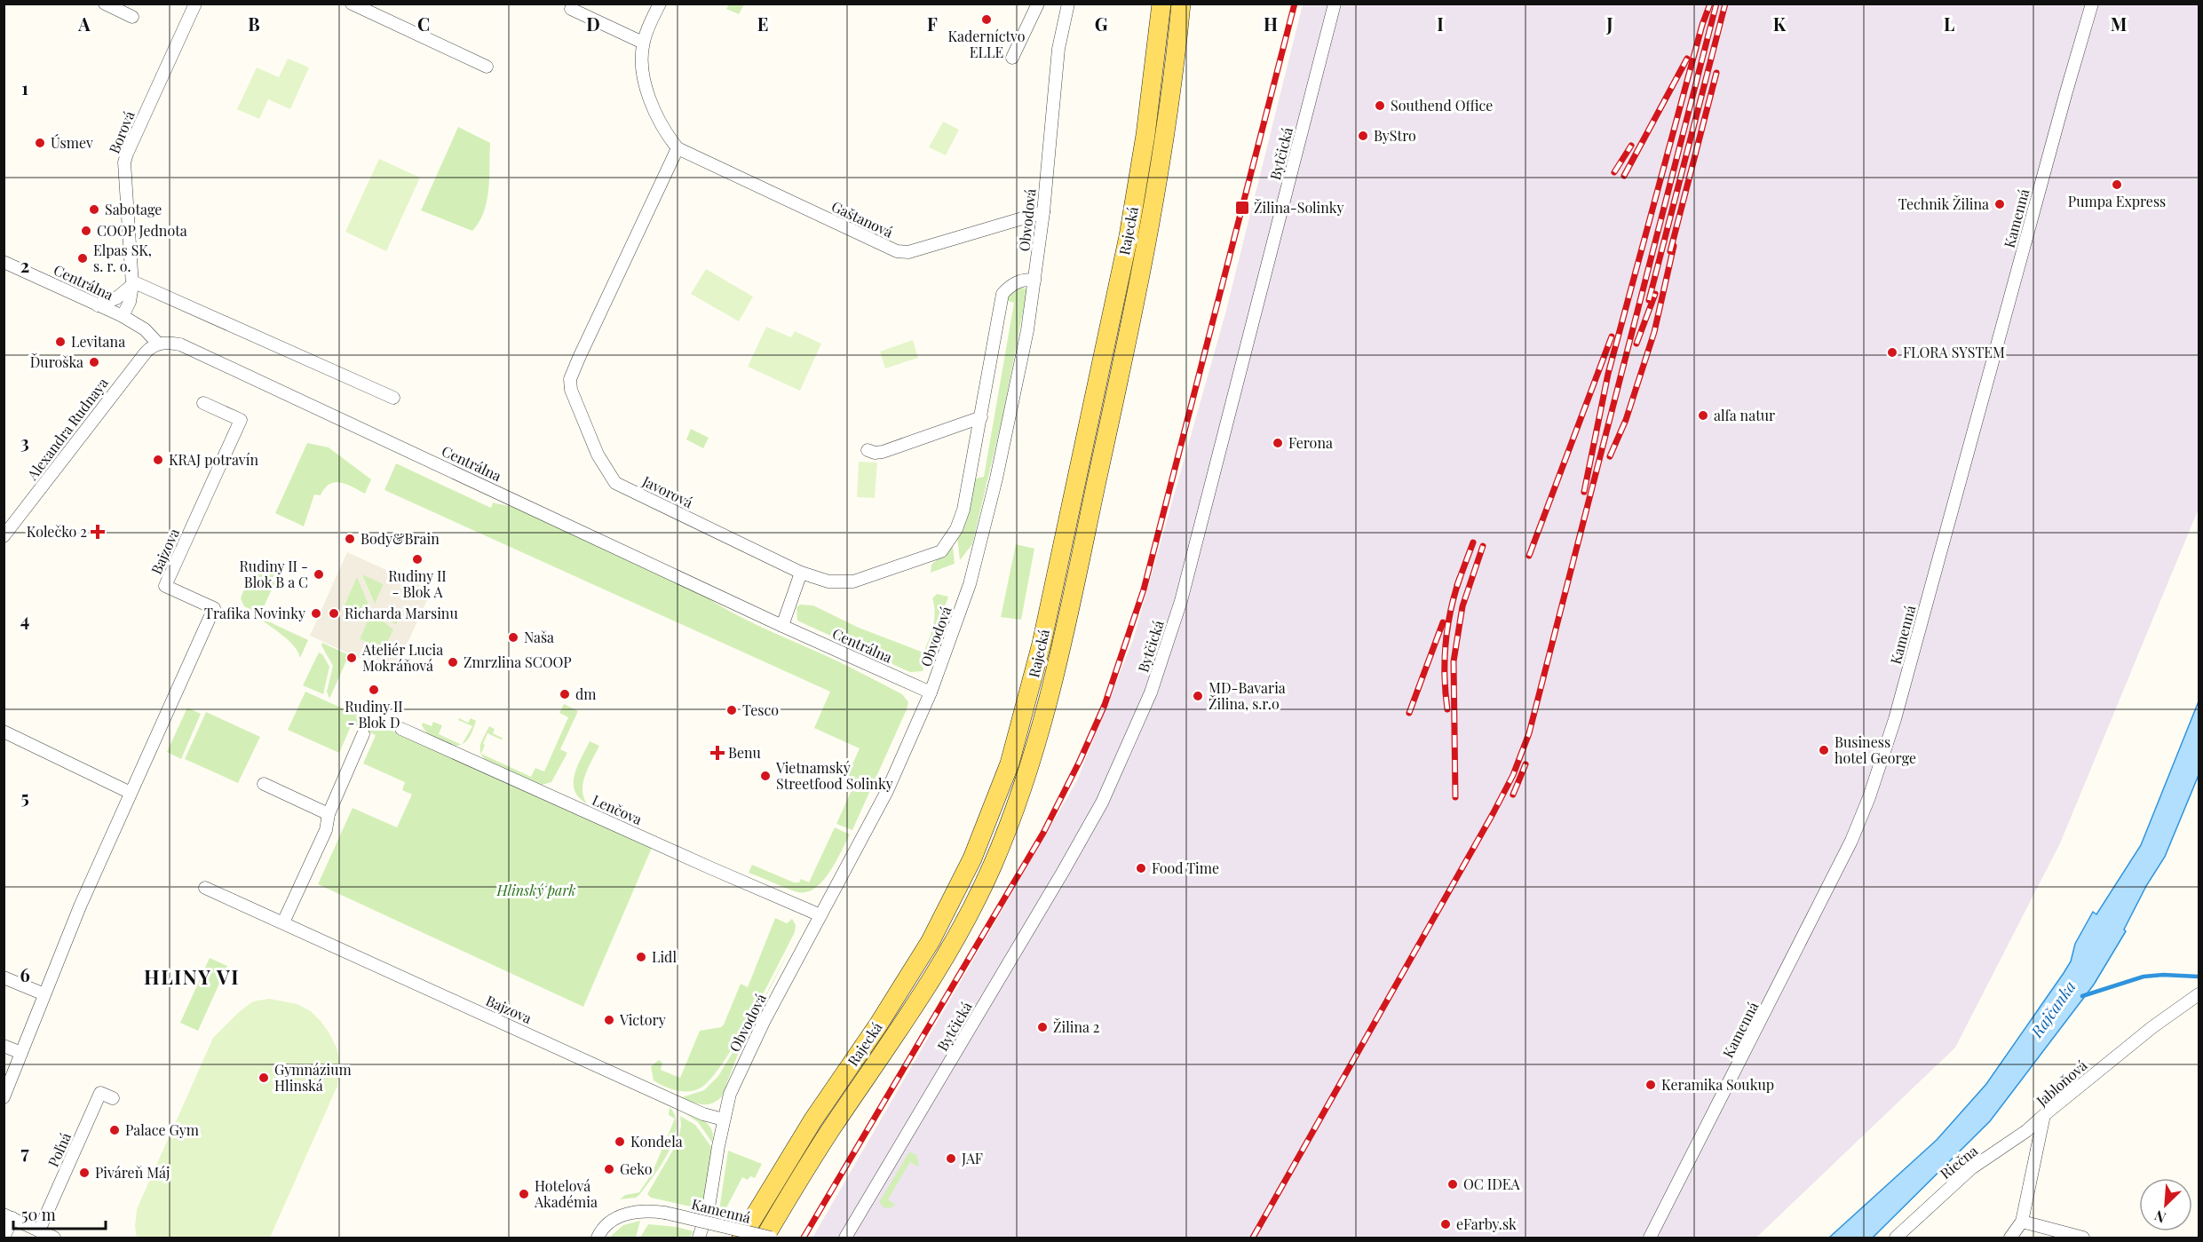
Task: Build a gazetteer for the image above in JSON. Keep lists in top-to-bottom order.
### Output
{
  "streets": {
    "main road": ["Rajecká"],
    "street": [
      "Borová",
      "Bytčická",
      "Kamenná",
      "Gaštanová",
      "Obvodová",
      "Centrálna",
      "Alexandra Rudnaya",
      "Javorová",
      "Bajzova",
      "Lenčova",
      "Jabloňová",
      "Poľná",
      "Riečna"
    ]
  },
  "crossings": [
    ["Borová", "Centrálna"],
    ["Gaštanová", "Obvodová"],
    ["Gaštanová", "Javorová"],
    ["Obvodová", "Centrálna"],
    ["Obvodová", "Javorová"],
    ["Obvodová", "Bajzova"],
    ["Obvodová", "Lenčova"],
    ["Centrálna", "Alexandra Rudnaya"],
    ["Jabloňová", "Riečna"]
  ],
  "districts": ["HLINY VI"],
  "water": ["Rajčanka"],
  "parks": ["Hlinský park"],
  "places": {
    "other": [
      "Kaderníctvo ELLE",
      "Southend Office",
      "ByStro",
      "Úsmev",
      "Pumpa Express",
      "Technik Žilina",
      "Sabotage",
      "COOP Jednota",
      "Elpas SK, s. r. o.",
      "Levitana",
      "FLORA SYSTEM",
      "Ďuroška",
      "alfa natur",
      "Ferona",
      "KRAJ potravín",
      "Body&Brain",
      "Rudiny II - Blok A",
      "Rudiny II - Blok B a C",
      "Trafika Novinky",
      "Richarda Marsinu",
      "Naša",
      "Ateliér Lucia Mokráňová",
      "Zmrzlina SCOOP",
      "Rudiny II - Blok D",
      "dm",
      "MD-Bavaria Žilina, s.r.o",
      "Tesco",
      "Business hotel George",
      "Vietnamský Streetfood Solinky",
      "Food Time",
      "Lidl",
      "Victory",
      "Žilina 2",
      "Gymnázium Hlinská",
      "Keramika Soukup",
      "Palace Gym",
      "Kondela",
      "JAF",
      "Geko",
      "Piváreň Máj",
      "OC IDEA",
      "Hotelová Akadémia",
      "eFarby.sk"
    ],
    "transit": ["Žilina-Solinky"],
    "health": ["Kolečko 2", "Benu"]
  },
  "scale_bar": "50 m",
  "north": "bottom left",
  "grid": {
    "columns": [
      "A",
      "B",
      "C",
      "D",
      "E",
      "F",
      "G",
      "H",
      "I",
      "J",
      "K",
      "L",
      "M"
    ],
    "rows": [
      "1",
      "2",
      "3",
      "4",
      "5",
      "6",
      "7"
    ]
  }
}
